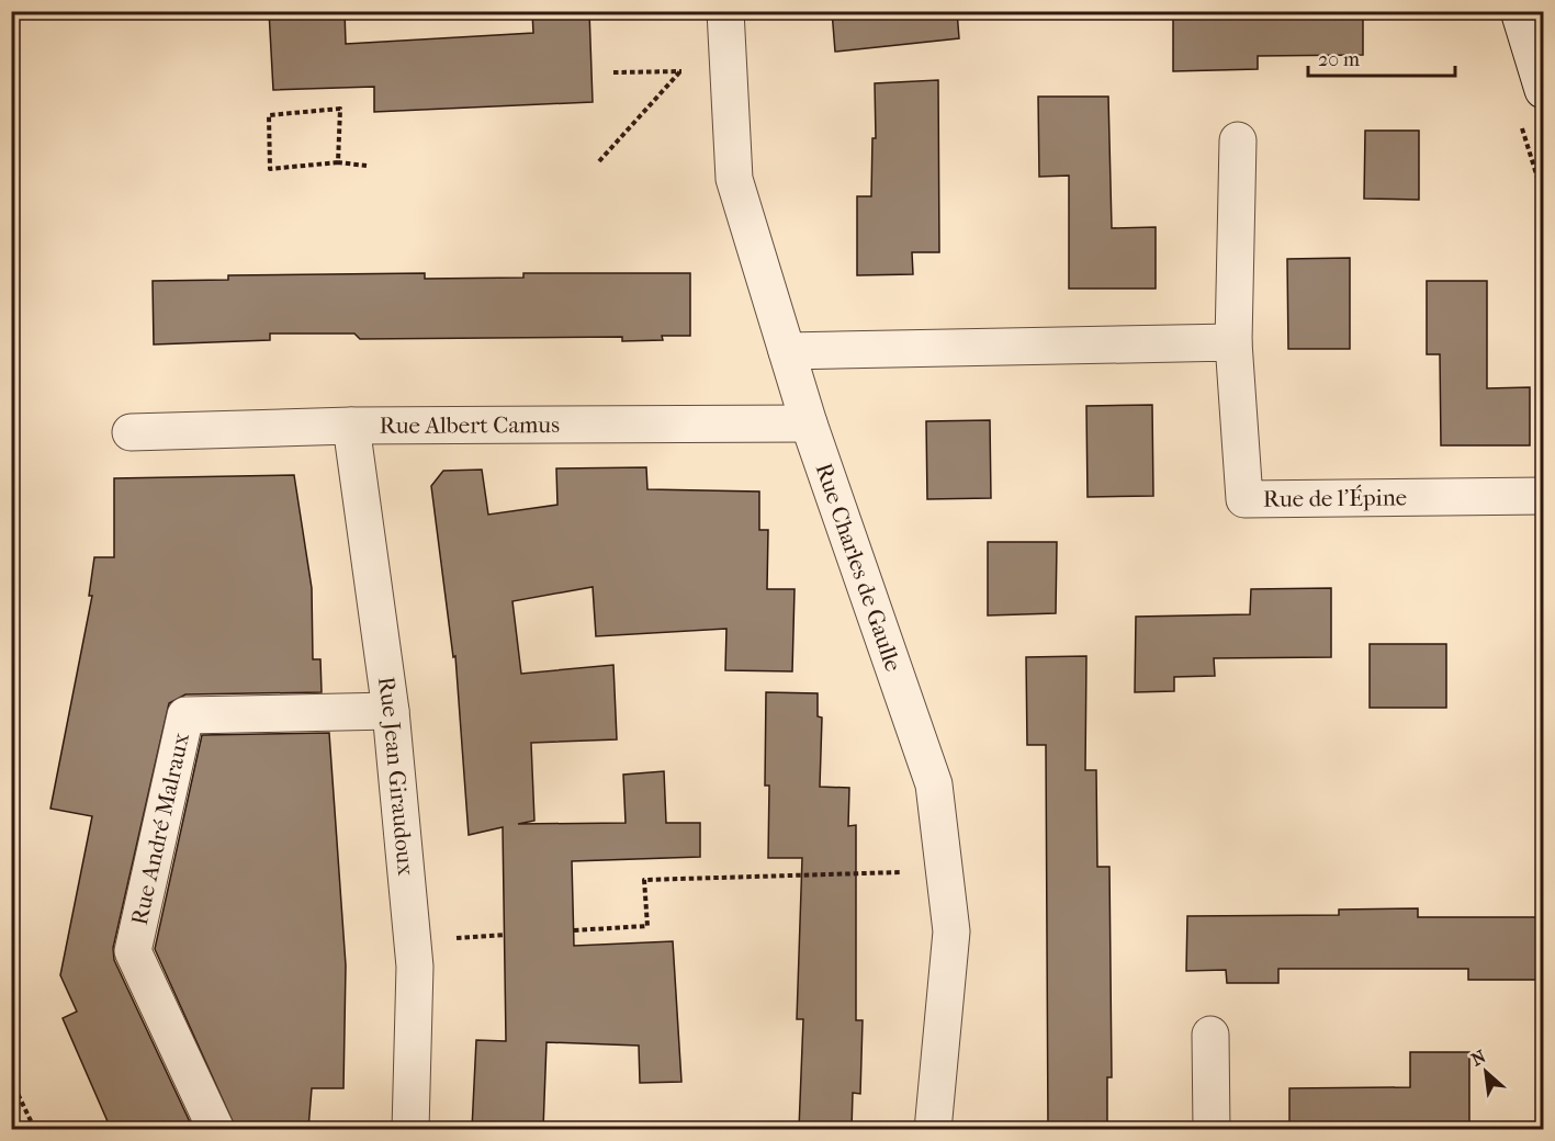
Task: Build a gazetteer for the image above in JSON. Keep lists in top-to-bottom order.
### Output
{
  "streets": {
    "street": [
      "Rue Albert Camus",
      "Rue de l'Épine",
      "Rue Charles de Gaulle",
      "Rue Jean Giraudoux",
      "Rue André Malraux"
    ]
  },
  "crossings": [
    ["Rue Albert Camus", "Rue Charles de Gaulle"],
    ["Rue Albert Camus", "Rue Jean Giraudoux"],
    ["Rue Jean Giraudoux", "Rue André Malraux"]
  ],
  "scale_bar": "20 m",
  "north": "top left"
}
